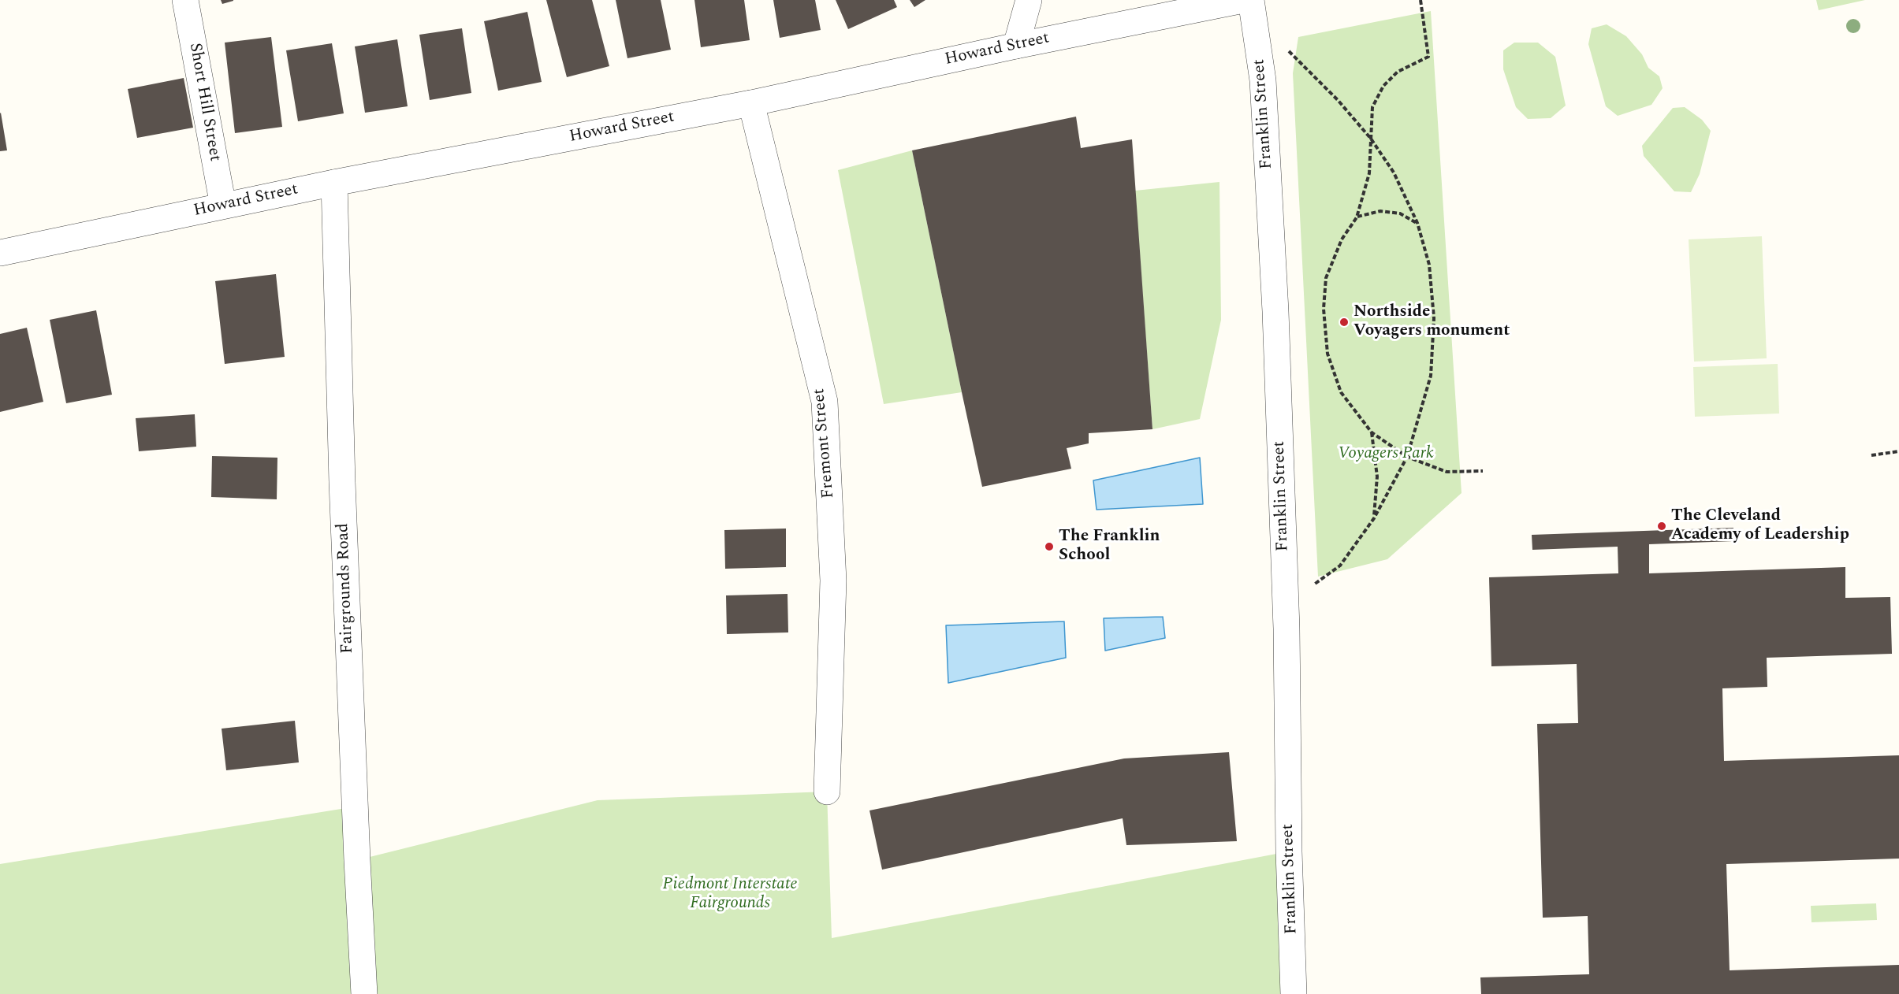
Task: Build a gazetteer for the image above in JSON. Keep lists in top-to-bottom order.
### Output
{
  "streets": {
    "street": [
      "Howard Street",
      "Short Hill Street",
      "Franklin Street",
      "Fremont Street",
      "Fairgrounds Road"
    ]
  },
  "crossings": [
    ["Howard Street", "Short Hill Street"],
    ["Howard Street", "Fremont Street"],
    ["Howard Street", "Fairgrounds Road"]
  ],
  "parks": ["Voyagers Park", "Piedmont Interstate Fairgrounds"],
  "places": ["Northside Voyagers monument", "The Cleveland Academy of Leadership", "The Franklin School"]
}
